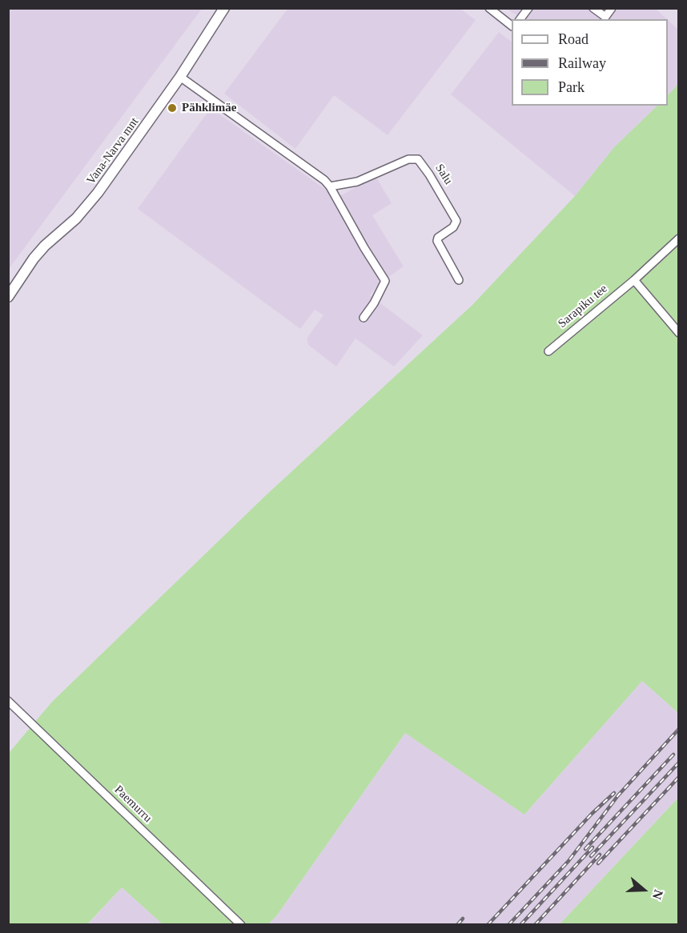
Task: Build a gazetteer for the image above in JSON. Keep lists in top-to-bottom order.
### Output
{
  "streets": {
    "main road": ["Vana-Narva mnt"],
    "street": ["Salu", "Sarapiku tee", "Paemurru"]
  },
  "places": ["Pähklimäe"],
  "legend": ["Road", "Railway", "Park"],
  "north": "right"
}
